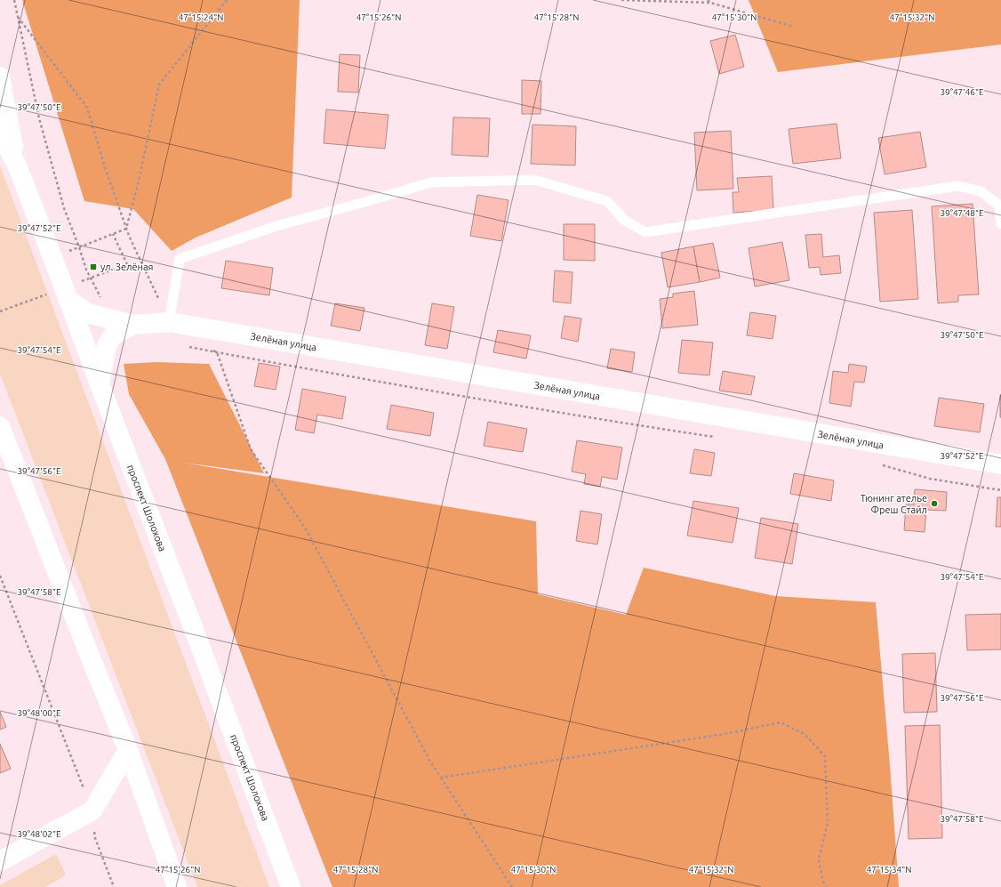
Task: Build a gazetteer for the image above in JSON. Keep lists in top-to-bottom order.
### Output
{
  "streets": {
    "main road": ["Зелёная улица", "проспект Шолохова"]
  },
  "crossings": [
    ["Зелёная улица", "проспект Шолохова"]
  ],
  "places": {
    "transit": ["ул. Зелёная"],
    "other": ["Тюнинг ателье Фреш Стайл"]
  },
  "coordinates": [
    "47°15'24\"N",
    "47°15'26\"N",
    "47°15'28\"N",
    "47°15'30\"N",
    "47°15'32\"N",
    "39°47'46\"E",
    "39°47'50\"E",
    "39°47'48\"E",
    "39°47'52\"E",
    "39°47'54\"E",
    "39°47'56\"E",
    "39°47'58\"E",
    "39°48'00\"E",
    "39°48'02\"E",
    "47°15'34\"N"
  ]
}
